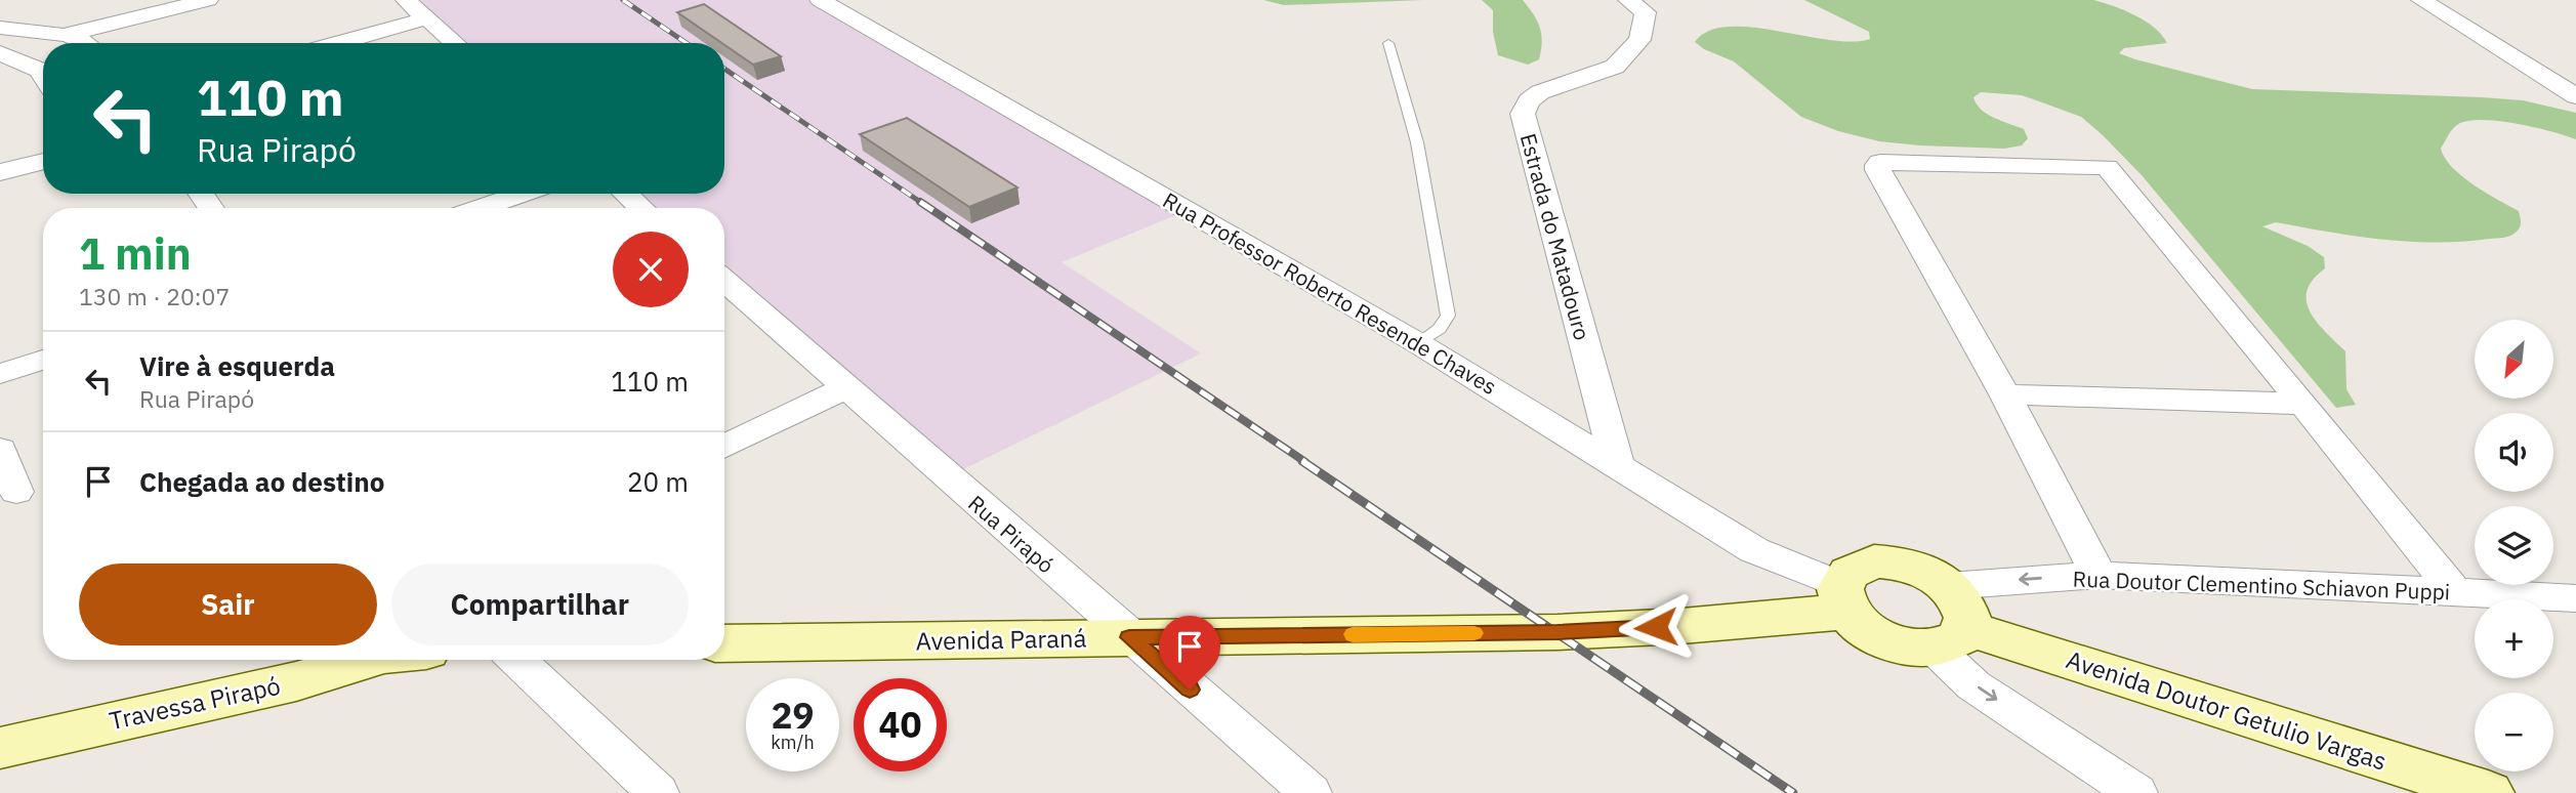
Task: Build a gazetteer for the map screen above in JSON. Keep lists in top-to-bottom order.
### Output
{
  "streets": {
    "street": [
      "Estrada do Matadouro",
      "Rua Professor Roberto Resende Chaves",
      "Rua Pirapó",
      "Rua Doutor Clementino Schiavon Puppi",
      "Avenida Paraná",
      "Travessa Pirapó",
      "Avenida Doutor Getulio Vargas"
    ]
  },
  "crossings": [
    ["Estrada do Matadouro", "Rua Professor Roberto Resende Chaves"],
    ["Rua Professor Roberto Resende Chaves", "Rua Doutor Clementino Schiavon Puppi"],
    ["Rua Professor Roberto Resende Chaves", "Avenida Paraná"],
    ["Rua Professor Roberto Resende Chaves", "Avenida Doutor Getulio Vargas"],
    ["Rua Pirapó", "Avenida Paraná"],
    ["Rua Doutor Clementino Schiavon Puppi", "Avenida Paraná"],
    ["Rua Doutor Clementino Schiavon Puppi", "Avenida Doutor Getulio Vargas"],
    ["Avenida Paraná", "Avenida Doutor Getulio Vargas"]
  ],
  "north": "bottom left",
  "page": {
    "turn": ["110 m", "Rua Pirapó"],
    "heading": ["1 min", "130 m · 20:07"],
    "map_buttons": ["+", "−"],
    "list": [
      {
        "name": "Vire à esquerda",
        "note": "Rua Pirapó",
        "value": "110 m"
      },
      {
        "name": "Chegada ao destino",
        "value": "20 m"
      }
    ],
    "buttons": ["Sair", "Compartilhar"],
    "speed": "29 km/h",
    "limit": "40"
  }
}
